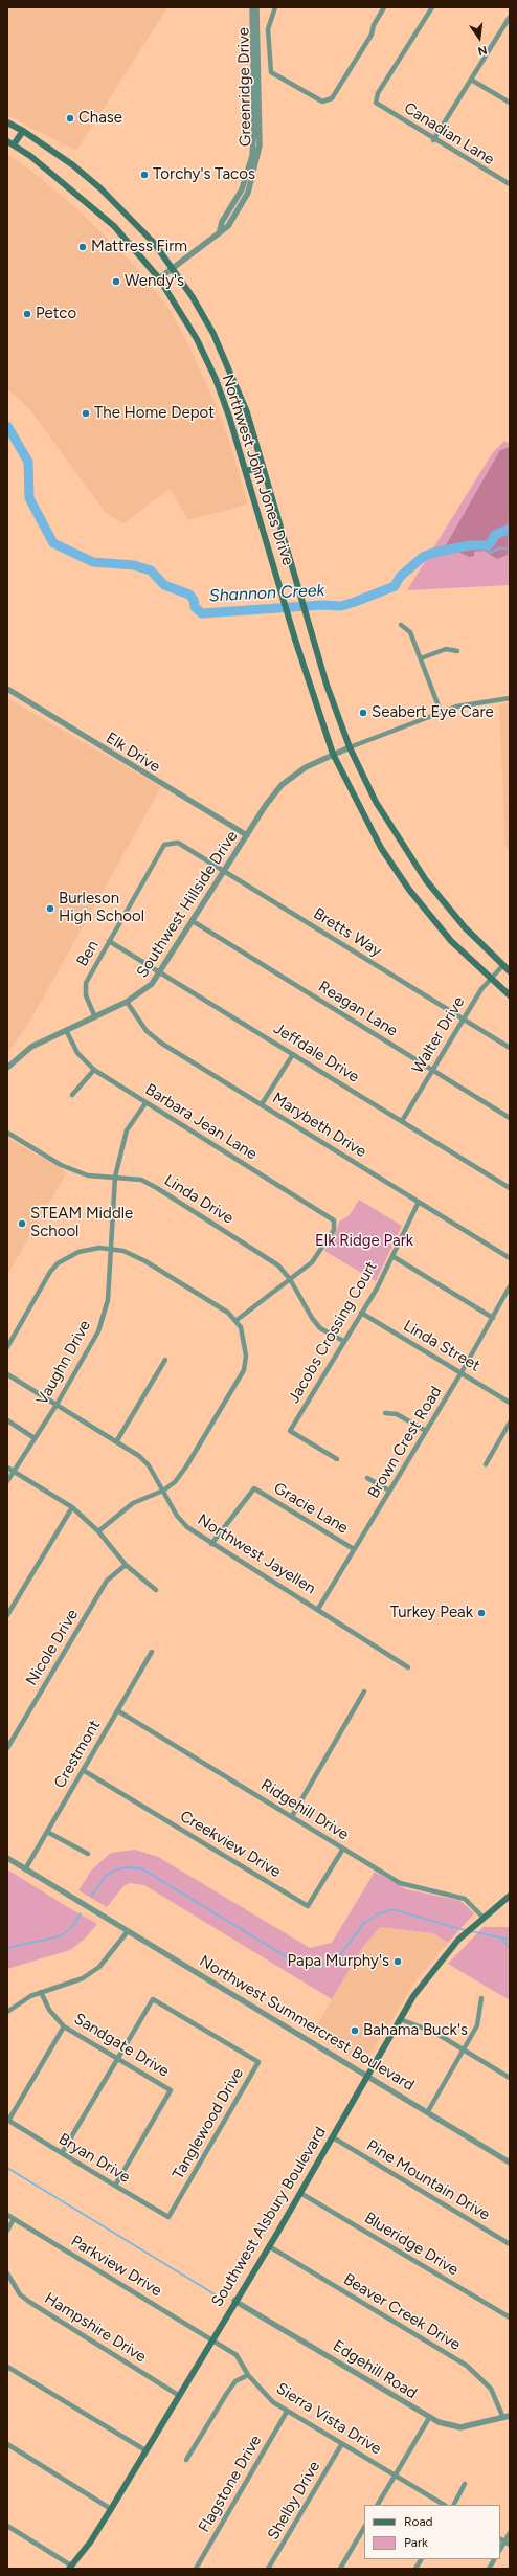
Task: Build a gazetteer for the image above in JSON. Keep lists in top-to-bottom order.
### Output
{
  "streets": {
    "main road": ["Northwest John Jones Drive", "Southwest Alsbury Boulevard"],
    "street": [
      "Greenridge Drive",
      "Canadian Lane",
      "Elk Drive",
      "Southwest Hillside Drive",
      "Bretts Way",
      "Ben",
      "Reagan Lane",
      "Walter Drive",
      "Jeffdale Drive",
      "Barbara Jean Lane",
      "Marybeth Drive",
      "Linda Drive",
      "Jacobs Crossing Court",
      "Linda Street",
      "Vaughn Drive",
      "Brown Crest Road",
      "Gracie Lane",
      "Northwest Jayellen",
      "Nicole Drive",
      "Crestmont",
      "Ridgehill Drive",
      "Creekview Drive",
      "Northwest Summercrest Boulevard",
      "Sandgate Drive",
      "Tanglewood Drive",
      "Bryan Drive",
      "Pine Mountain Drive",
      "Blueridge Drive",
      "Parkview Drive",
      "Beaver Creek Drive",
      "Hampshire Drive",
      "Edgehill Road",
      "Sierra Vista Drive",
      "Flagstone Drive",
      "Shelby Drive"
    ]
  },
  "crossings": [
    ["Greenridge Drive", "Northwest John Jones Drive"],
    ["Northwest John Jones Drive", "Southwest Hillside Drive"],
    ["Northwest John Jones Drive", "Walter Drive"],
    ["Elk Drive", "Southwest Hillside Drive"],
    ["Southwest Hillside Drive", "Bretts Way"],
    ["Southwest Hillside Drive", "Ben"],
    ["Southwest Hillside Drive", "Reagan Lane"],
    ["Southwest Hillside Drive", "Jeffdale Drive"],
    ["Southwest Hillside Drive", "Barbara Jean Lane"],
    ["Southwest Hillside Drive", "Marybeth Drive"],
    ["Bretts Way", "Ben"],
    ["Bretts Way", "Walter Drive"],
    ["Ben", "Jeffdale Drive"],
    ["Reagan Lane", "Walter Drive"],
    ["Walter Drive", "Jeffdale Drive"],
    ["Barbara Jean Lane", "Linda Drive"],
    ["Barbara Jean Lane", "Vaughn Drive"],
    ["Marybeth Drive", "Jacobs Crossing Court"],
    ["Linda Drive", "Jacobs Crossing Court"],
    ["Linda Drive", "Vaughn Drive"],
    ["Jacobs Crossing Court", "Linda Street"],
    ["Linda Street", "Brown Crest Road"],
    ["Vaughn Drive", "Northwest Jayellen"],
    ["Brown Crest Road", "Gracie Lane"],
    ["Brown Crest Road", "Northwest Jayellen"],
    ["Gracie Lane", "Northwest Jayellen"],
    ["Crestmont", "Ridgehill Drive"],
    ["Crestmont", "Creekview Drive"],
    ["Crestmont", "Northwest Summercrest Boulevard"],
    ["Ridgehill Drive", "Creekview Drive"],
    ["Ridgehill Drive", "Southwest Alsbury Boulevard"],
    ["Northwest Summercrest Boulevard", "Southwest Alsbury Boulevard"],
    ["Sandgate Drive", "Tanglewood Drive"],
    ["Sandgate Drive", "Bryan Drive"],
    ["Tanglewood Drive", "Bryan Drive"],
    ["Pine Mountain Drive", "Southwest Alsbury Boulevard"],
    ["Southwest Alsbury Boulevard", "Blueridge Drive"],
    ["Southwest Alsbury Boulevard", "Parkview Drive"],
    ["Southwest Alsbury Boulevard", "Beaver Creek Drive"],
    ["Southwest Alsbury Boulevard", "Hampshire Drive"],
    ["Southwest Alsbury Boulevard", "Edgehill Road"],
    ["Southwest Alsbury Boulevard", "Sierra Vista Drive"],
    ["Parkview Drive", "Sierra Vista Drive"],
    ["Beaver Creek Drive", "Edgehill Road"],
    ["Sierra Vista Drive", "Flagstone Drive"],
    ["Sierra Vista Drive", "Shelby Drive"]
  ],
  "water": ["Shannon Creek"],
  "parks": ["Elk Ridge Park"],
  "places": [
    "Chase",
    "Torchy's Tacos",
    "Mattress Firm",
    "Wendy's",
    "Petco",
    "The Home Depot",
    "Seabert Eye Care",
    "Burleson High School",
    "STEAM Middle School",
    "Turkey Peak",
    "Papa Murphy's",
    "Bahama Buck's"
  ],
  "legend": ["Road", "Park"],
  "north": "bottom"
}
